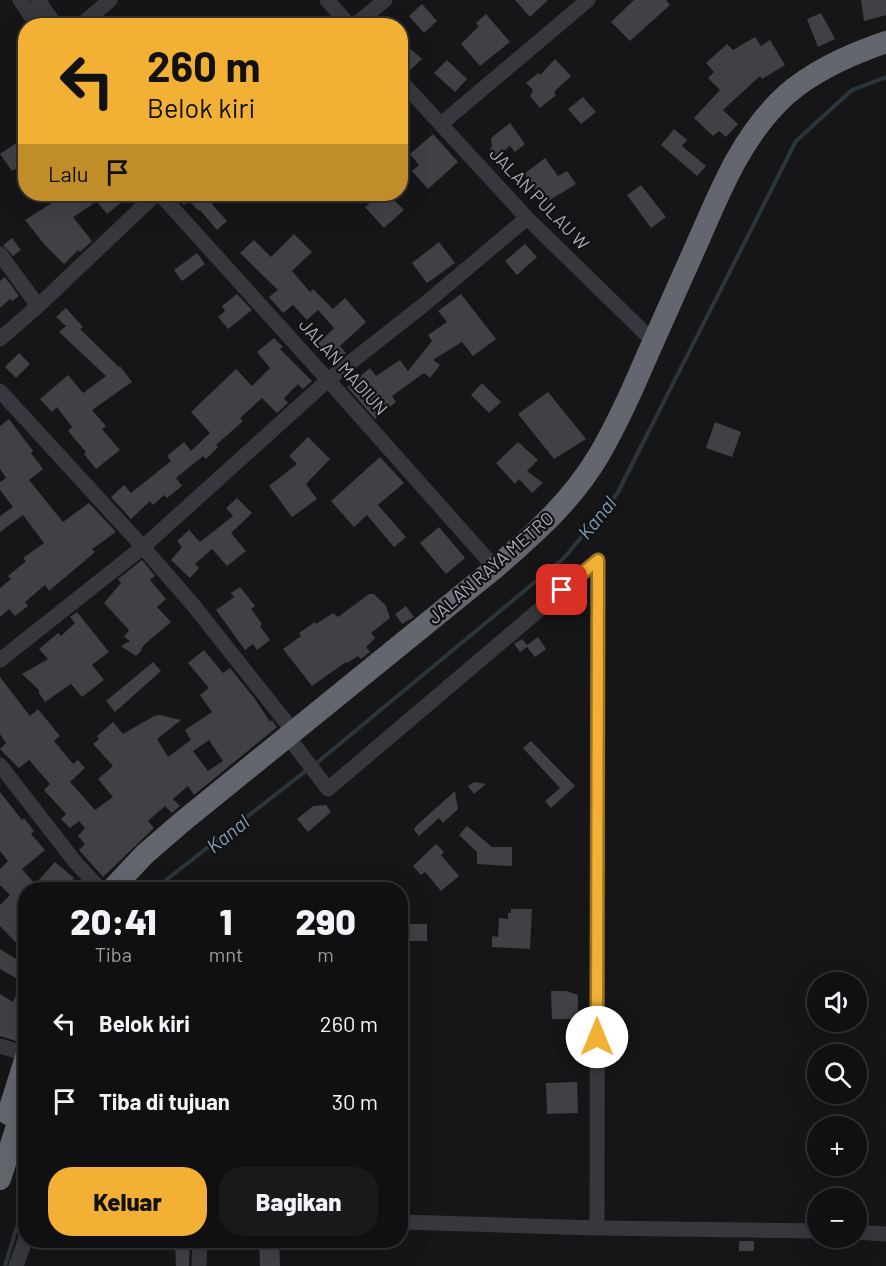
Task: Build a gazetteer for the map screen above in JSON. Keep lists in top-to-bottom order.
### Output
{
  "streets": {
    "highway": ["JALAN RAYA METRO"],
    "street": ["JALAN PULAU W", "JALAN MADIUN"]
  },
  "crossings": [
    ["JALAN PULAU W", "JALAN RAYA METRO"],
    ["JALAN MADIUN", "JALAN RAYA METRO"]
  ],
  "water": ["Kanal"],
  "page": {
    "turn": ["260 m", "Belok kiri"],
    "then": "Lalu",
    "eta": [
      "20:41",
      "Tiba",
      "1",
      "mnt",
      "290",
      "m"
    ],
    "map_buttons": ["+", "−"],
    "list": [
      {
        "name": "Belok kiri",
        "value": "260 m"
      },
      {
        "name": "Tiba di tujuan",
        "value": "30 m"
      }
    ],
    "buttons": ["Keluar", "Bagikan"]
  }
}
